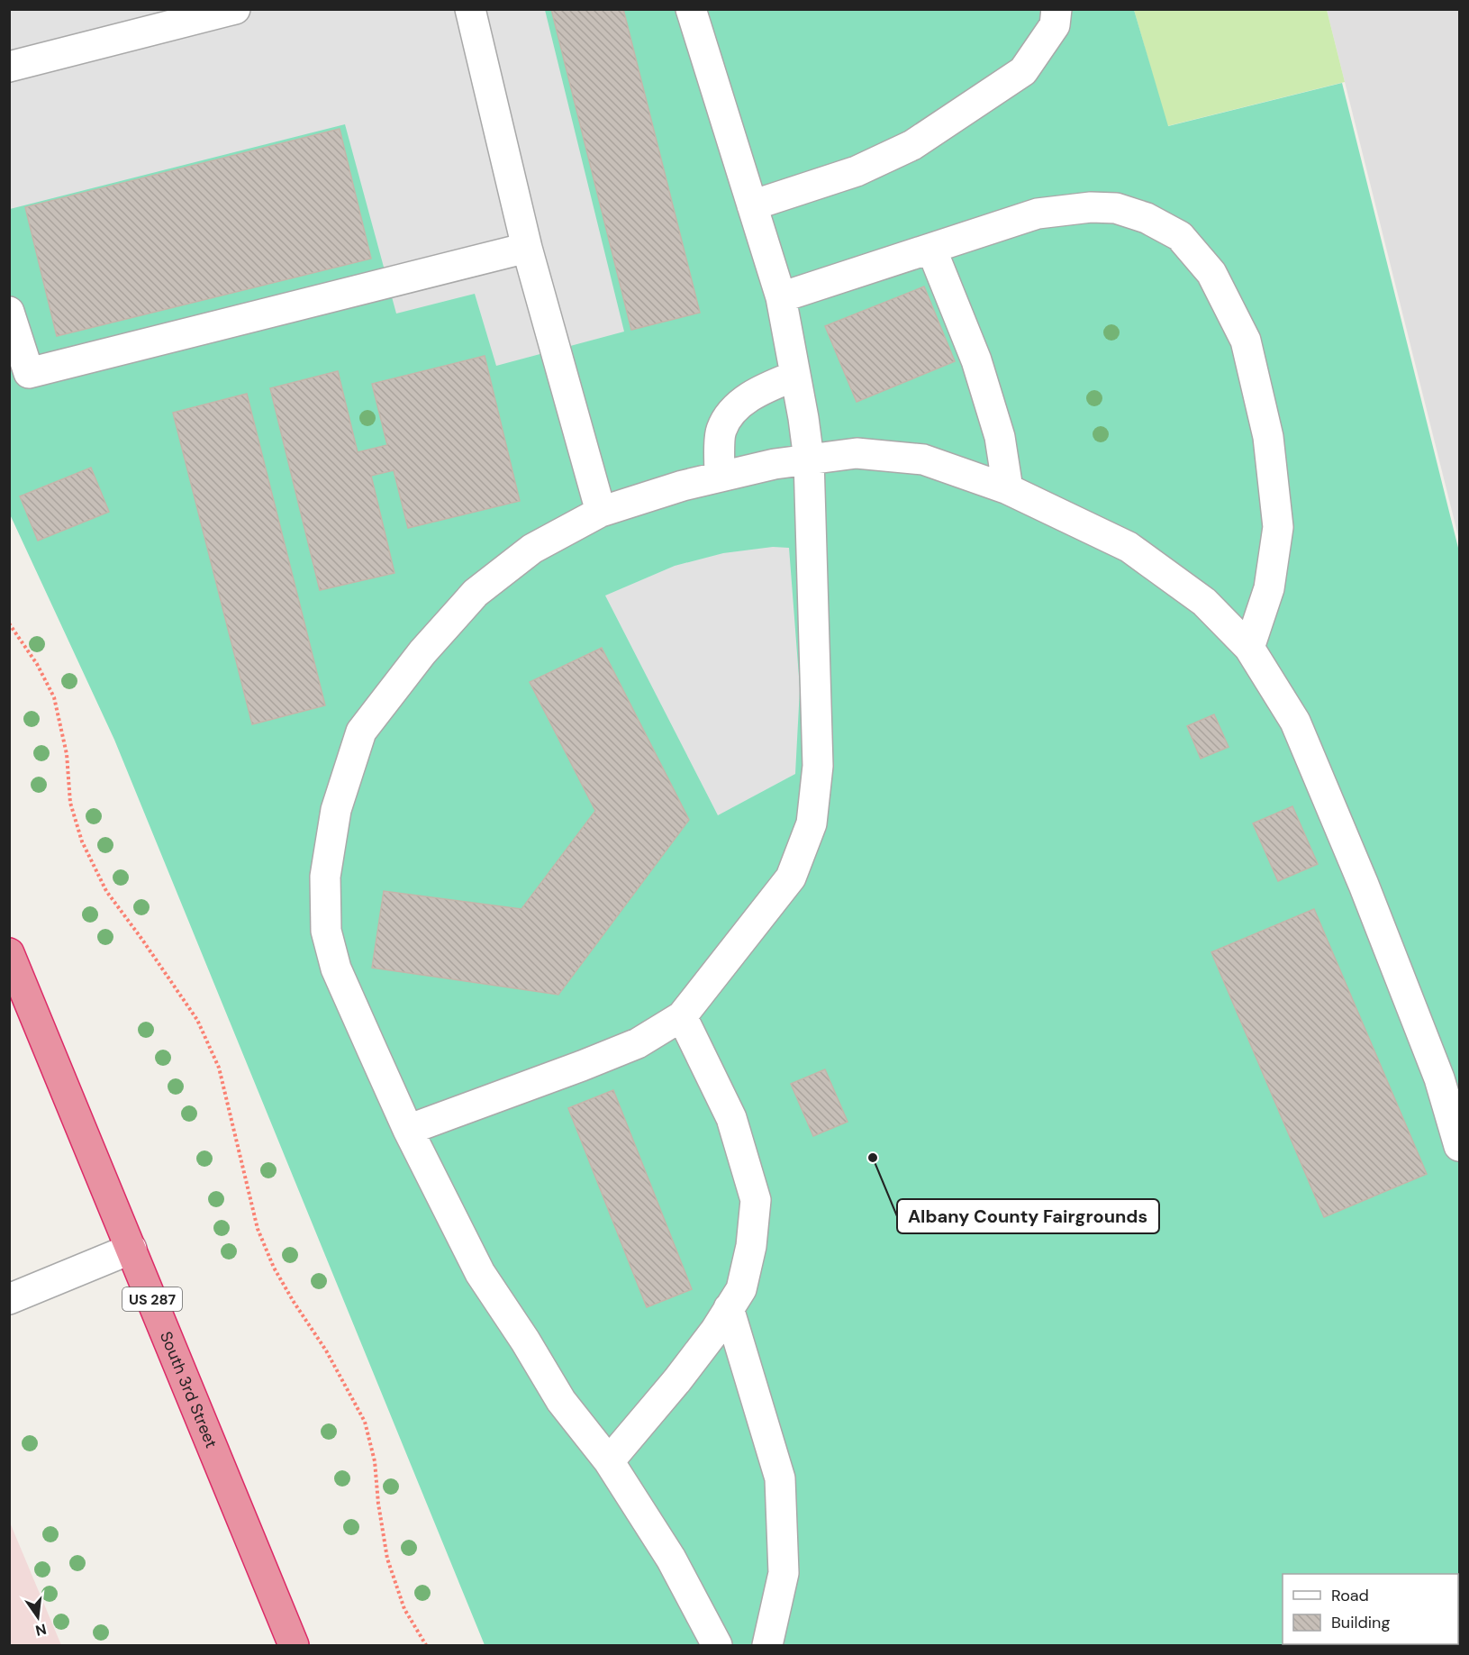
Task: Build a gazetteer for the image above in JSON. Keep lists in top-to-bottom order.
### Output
{
  "streets": {
    "highway": ["US 287", "South 3rd Street"]
  },
  "places": ["Albany County Fairgrounds"],
  "legend": ["Road", "Building"],
  "north": "bottom"
}
